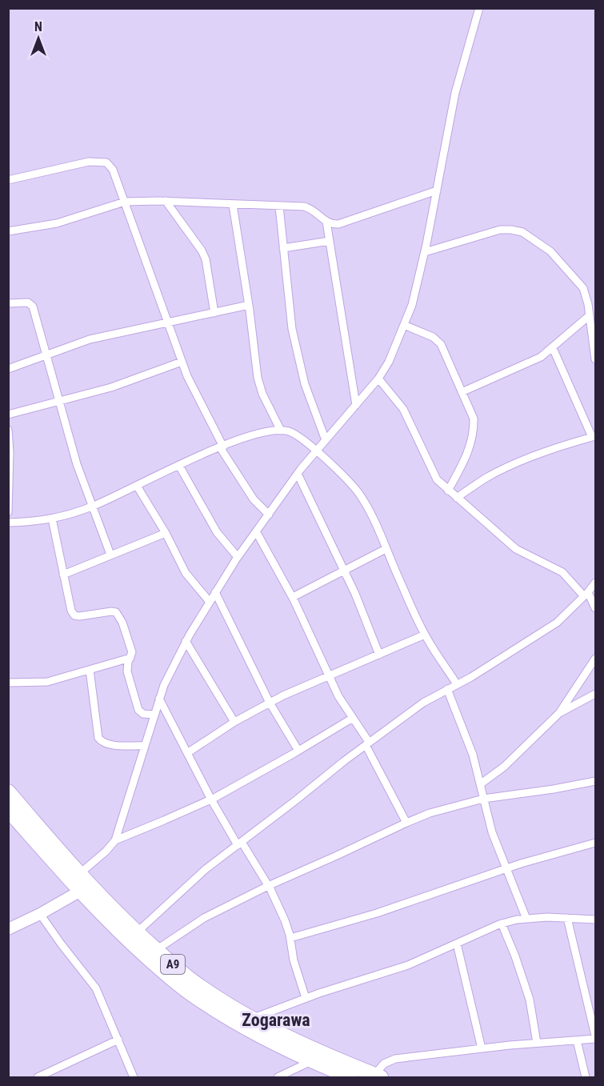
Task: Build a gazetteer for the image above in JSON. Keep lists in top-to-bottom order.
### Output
{
  "streets": {
    "highway": ["A9"]
  },
  "districts": ["Zogarawa"],
  "north": "top"
}
